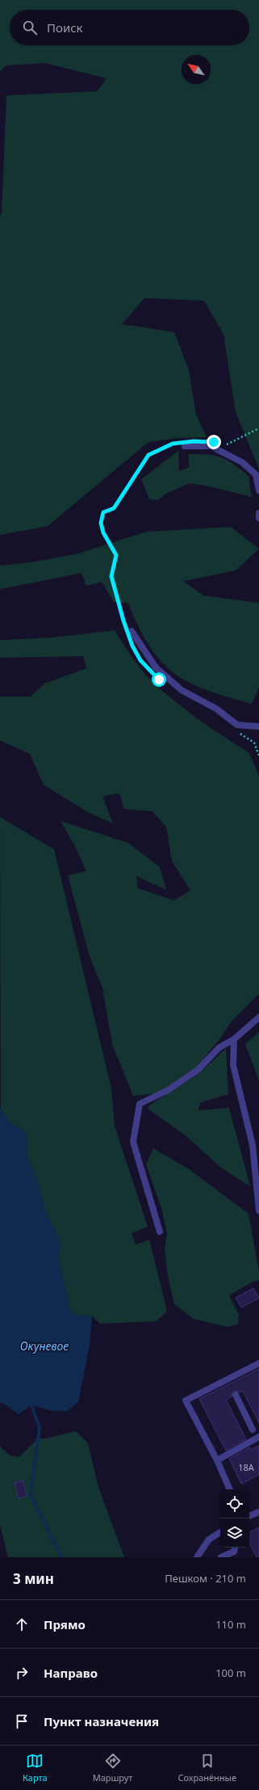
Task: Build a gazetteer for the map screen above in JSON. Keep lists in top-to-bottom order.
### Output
{
  "water": ["Окуневое"],
  "house_numbers": ["18А"],
  "north": "top left",
  "page": {
    "search": "Поиск",
    "heading": ["3 мин", "Пешком · 210 m"],
    "list": [
      ["Прямо", "110 m"],
      ["Направо", "100 m"],
      "Пункт назначения"
    ],
    "nav": ["Карта", "Маршрут", "Сохранённые"]
  }
}
